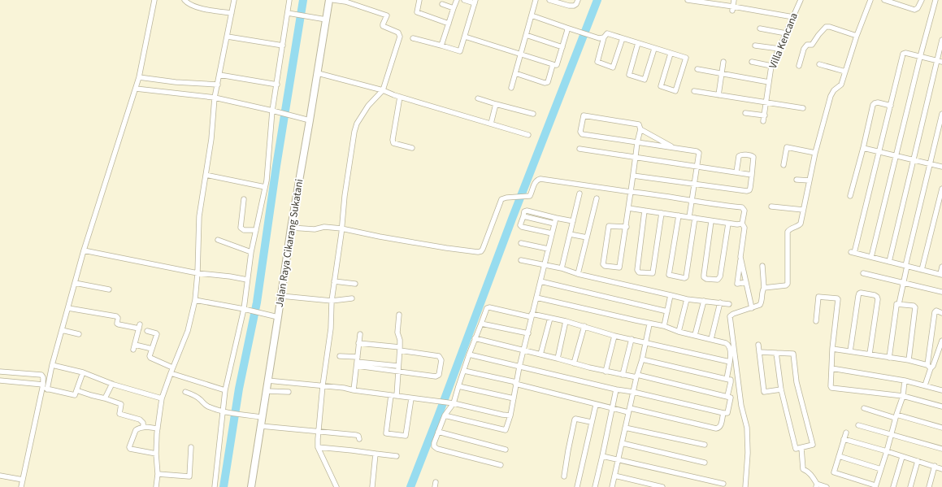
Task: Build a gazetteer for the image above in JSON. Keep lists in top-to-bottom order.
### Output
{
  "streets": {
    "main road": ["Jalan Raya Cikarang Sukatani"],
    "street": ["Villa Kencana"]
  }
}
